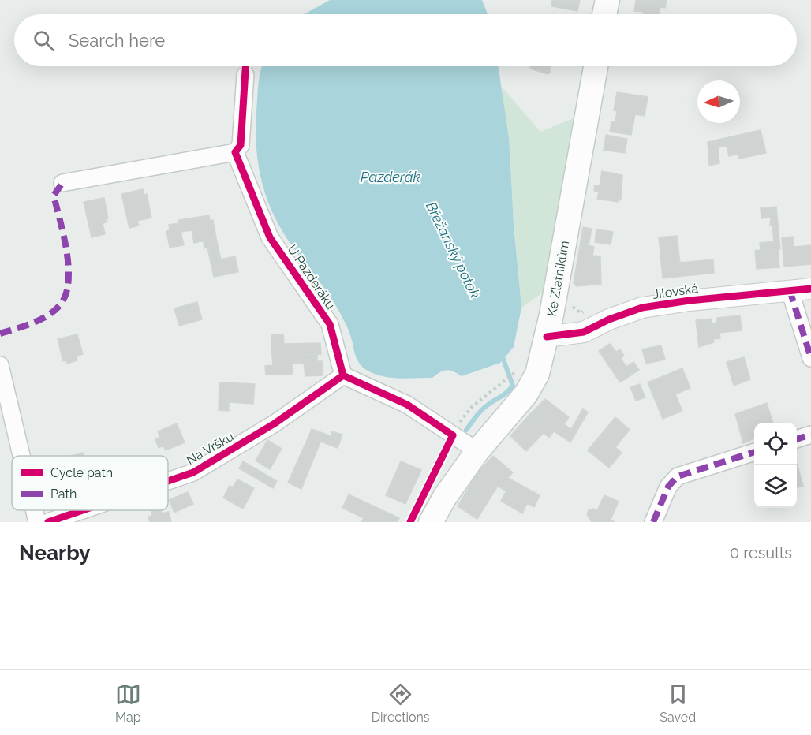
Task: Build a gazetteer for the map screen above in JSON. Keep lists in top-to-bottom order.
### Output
{
  "streets": {
    "main road": ["Ke Zlatníkům"],
    "street": ["U Pazderáku", "Jílovská", "Na Vršku"]
  },
  "crossings": [
    ["U Pazderáku", "Na Vršku"],
    ["Ke Zlatníkům", "Jílovská"]
  ],
  "water": ["Pazderák", "Břežanský potok"],
  "legend": ["Cycle path", "Path"],
  "north": "left",
  "page": {
    "search": "Search here",
    "heading": ["Nearby", "0 results"],
    "nav": ["Map", "Directions", "Saved"]
  }
}
